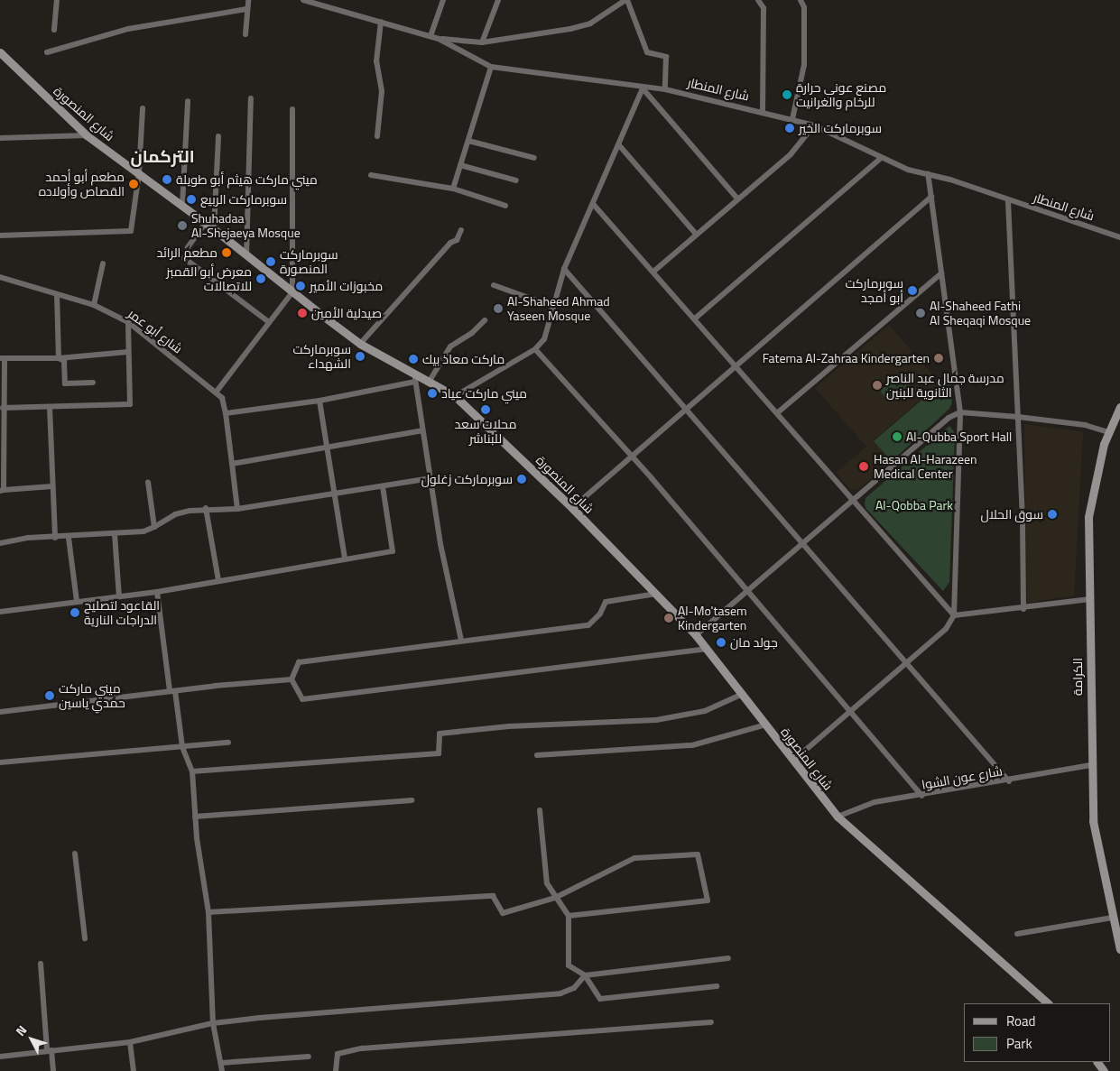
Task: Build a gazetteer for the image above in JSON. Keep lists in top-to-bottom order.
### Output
{
  "streets": {
    "main road": ["شارع المنصورة", "الكرامة"],
    "street": ["شارع المنطار", "شارع أبو عمر", "شارع عون الشوا"]
  },
  "crossings": [
    ["شارع المنصورة", "شارع عون الشوا"],
    ["الكرامة", "شارع عون الشوا"]
  ],
  "districts": ["التركمان"],
  "parks": ["Al-Qobba Park"],
  "places": [
    "مصنع عوني حرارة للرخام والغرانيت",
    "سوبرماركت الخير",
    "ميني ماركت هيثم أبو طويلة",
    "مطعم أبو أحمد القصاص وأولاده",
    "سوبرماركت الربيع",
    "Shuhadaa Al-Shejaeya Mosque",
    "مطعم الرائد",
    "سوبرماركت المنصورة",
    "معرض أبو القمبز للاتصالات",
    "مخبوزات الأمير",
    "سوبرماركت أبو أمجد",
    "Al-Shaheed Ahmad Yaseen Mosque",
    "صيدلية الأمين",
    "Al-Shaheed Fathi Al Sheqaqi Mosque",
    "سوبرماركت الشهداء",
    "Fatema Al-Zahraa Kindergarten",
    "ماركت معاذ بيك",
    "مدرسة جمال عبد الناصر الثانوية للبنين",
    "ميني ماركت عياد",
    "محلات سعد للبناشر",
    "Al-Qubba Sport Hall",
    "Hasan Al-Harazeen Medical Center",
    "سوبرماركت زغلول",
    "سوق الحلال",
    "القاعود لتصليح الدراجات النارية",
    "Al-Mo'tasem Kindergarten",
    "جولد مان",
    "ميني ماركت حمدي ياسين"
  ],
  "legend": ["Road", "Park"],
  "north": "top left"
}
